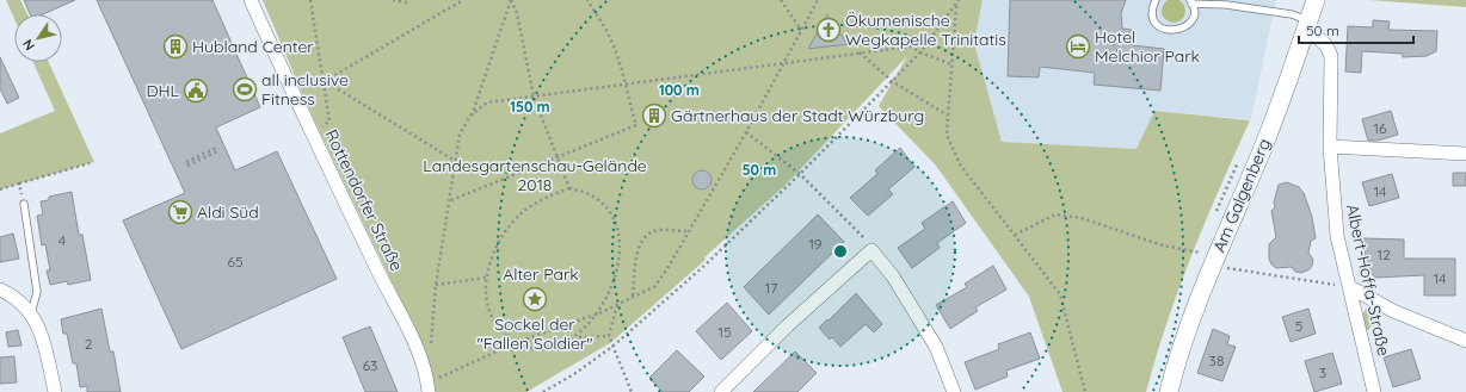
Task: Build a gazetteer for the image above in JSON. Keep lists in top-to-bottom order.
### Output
{
  "streets": {
    "street": ["Am Galgenberg", "Rottendorfer Straße", "Albert-Hoffa-Straße"]
  },
  "crossings": [
    ["Am Galgenberg", "Albert-Hoffa-Straße"]
  ],
  "parks": ["Landesgartenschau-Gelände 2018", "Alter Park"],
  "places": {
    "church": ["Ökumenische Wegkapelle Trinitatis"],
    "building": ["Hubland Center", "Gärtnerhaus der Stadt Würzburg"],
    "hotel": ["Hotel Melchior Park"],
    "sports": ["all inclusive Fitness"],
    "public building": ["DHL"],
    "supermarket": ["Aldi Süd"],
    "place": ["Sockel der \"Fallen Soldier\""]
  },
  "house_numbers": [
    "16",
    "14",
    "4",
    "19",
    "12",
    "65",
    "14",
    "17",
    "5",
    "15",
    "2",
    "38",
    "63",
    "3"
  ],
  "scale_bar": "50 m",
  "north": "bottom left",
  "rings": ["100 m", "150 m", "50 m"]
}
